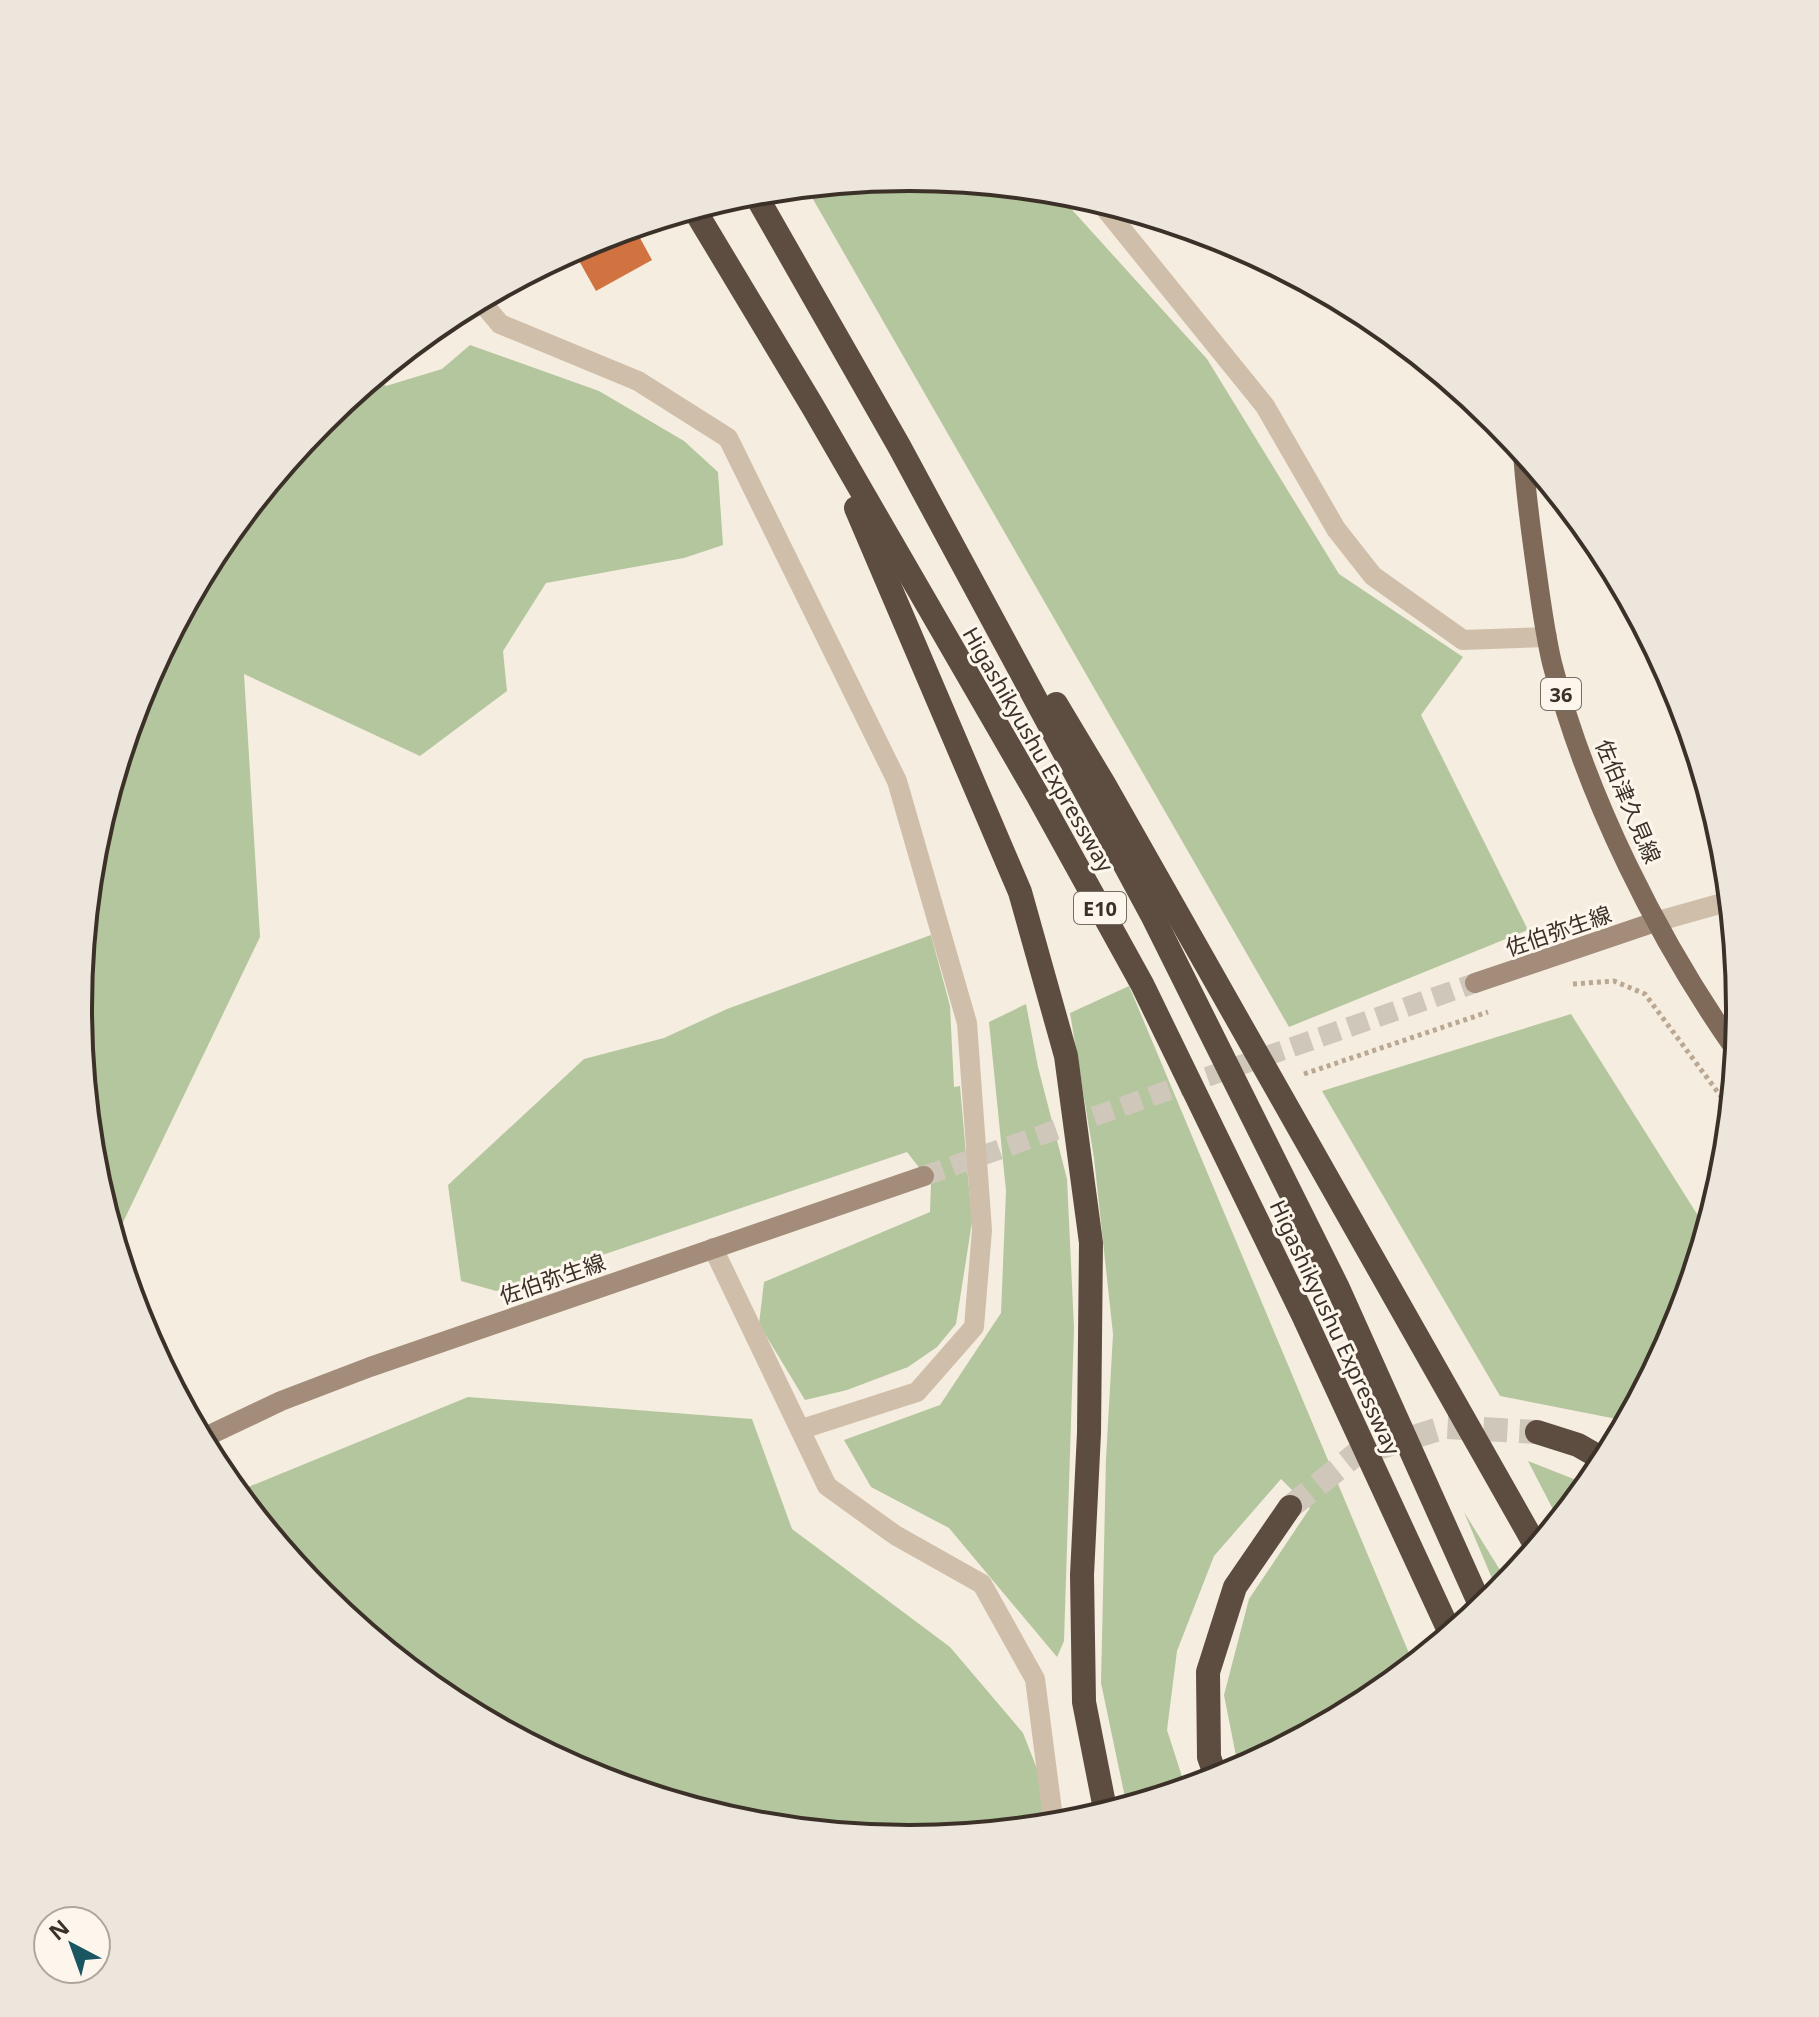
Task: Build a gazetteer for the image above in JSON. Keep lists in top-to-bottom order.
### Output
{
  "streets": {
    "highway": ["Higashikyushu Expressway", "E10"],
    "main road": ["36", "佐伯津久見線", "佐伯弥生線"]
  },
  "crossings": [
    ["佐伯津久見線", "佐伯弥生線"]
  ],
  "north": "top left"
}
